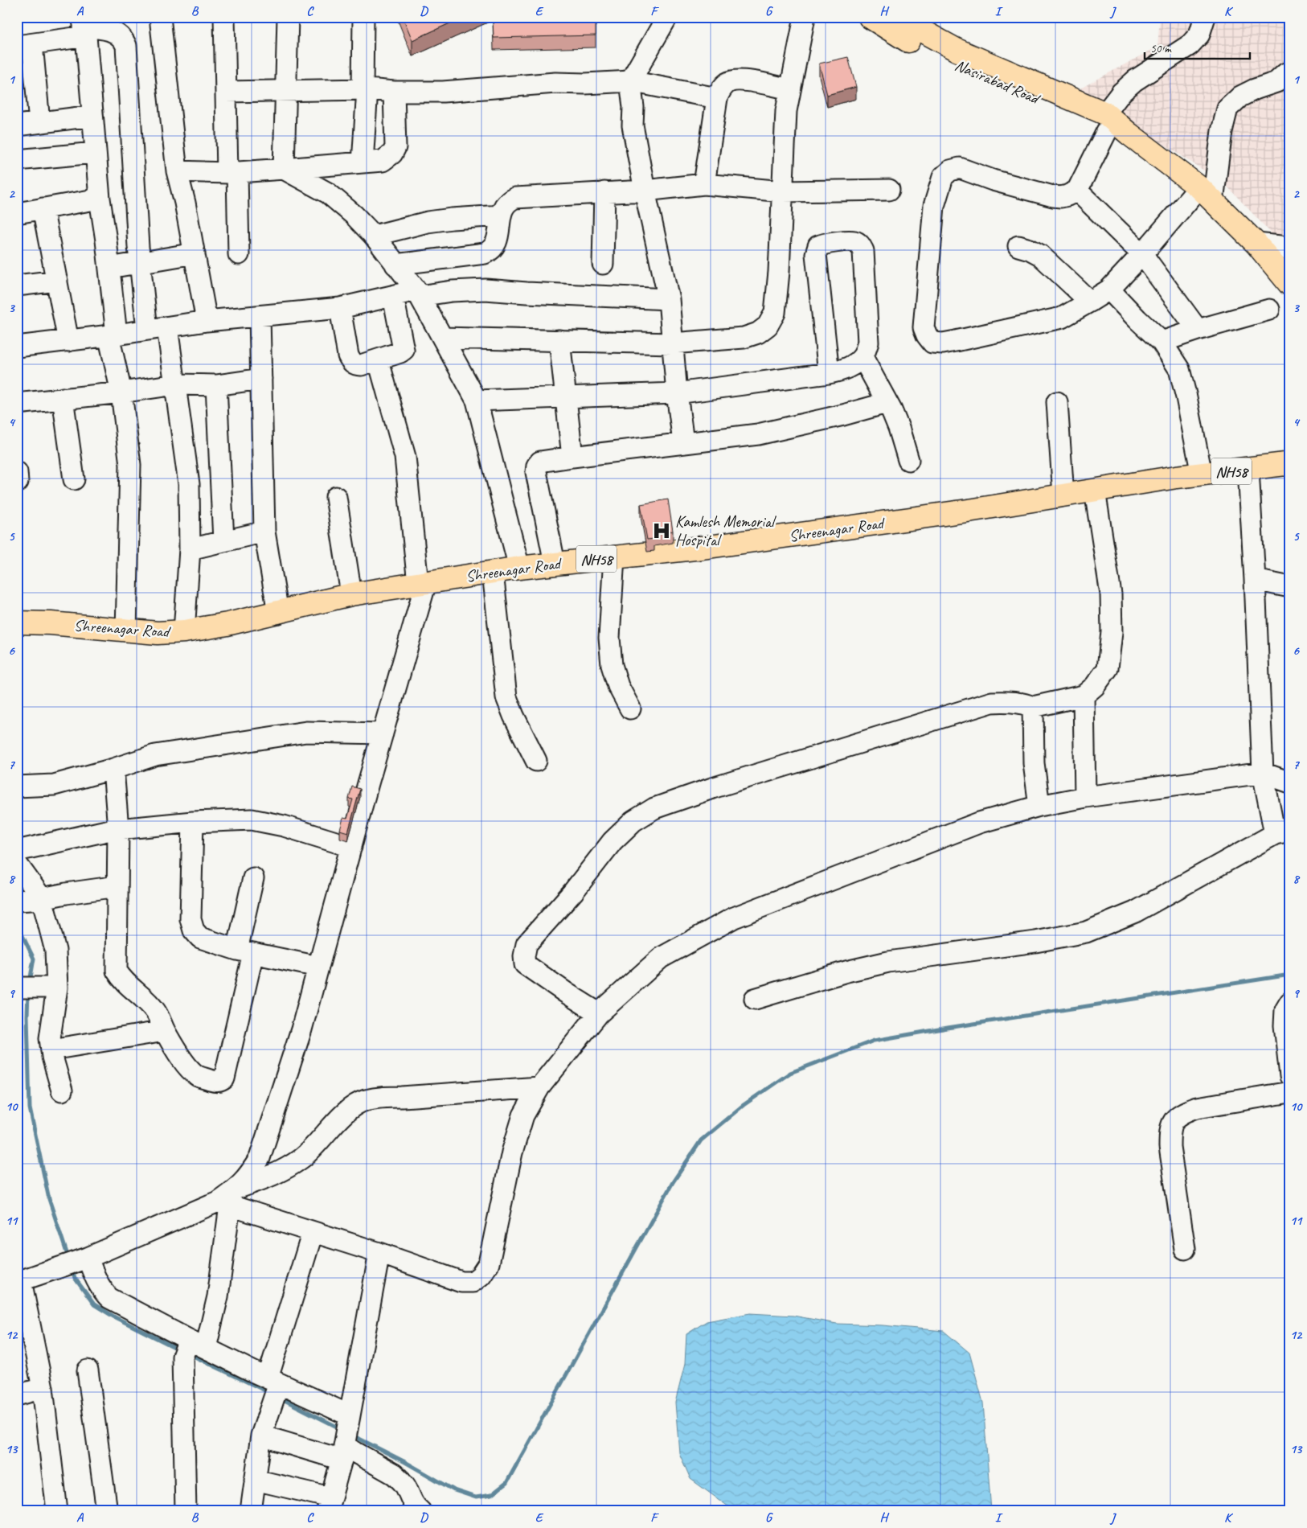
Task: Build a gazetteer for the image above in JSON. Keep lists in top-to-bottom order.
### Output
{
  "streets": {
    "highway": ["Nasirabad Road", "NH58", "Shreenagar Road"]
  },
  "crossings": [
    ["NH58", "Shreenagar Road"]
  ],
  "places": {
    "hospital": ["Kamlesh Memorial Hospital"]
  },
  "scale_bar": "50 m",
  "grid": {
    "columns": [
      "A",
      "B",
      "C",
      "D",
      "E",
      "F",
      "G",
      "H",
      "I",
      "J",
      "K"
    ],
    "rows": [
      "1",
      "2",
      "3",
      "4",
      "5",
      "6",
      "7",
      "8",
      "9",
      "10",
      "11",
      "12",
      "13"
    ]
  }
}
